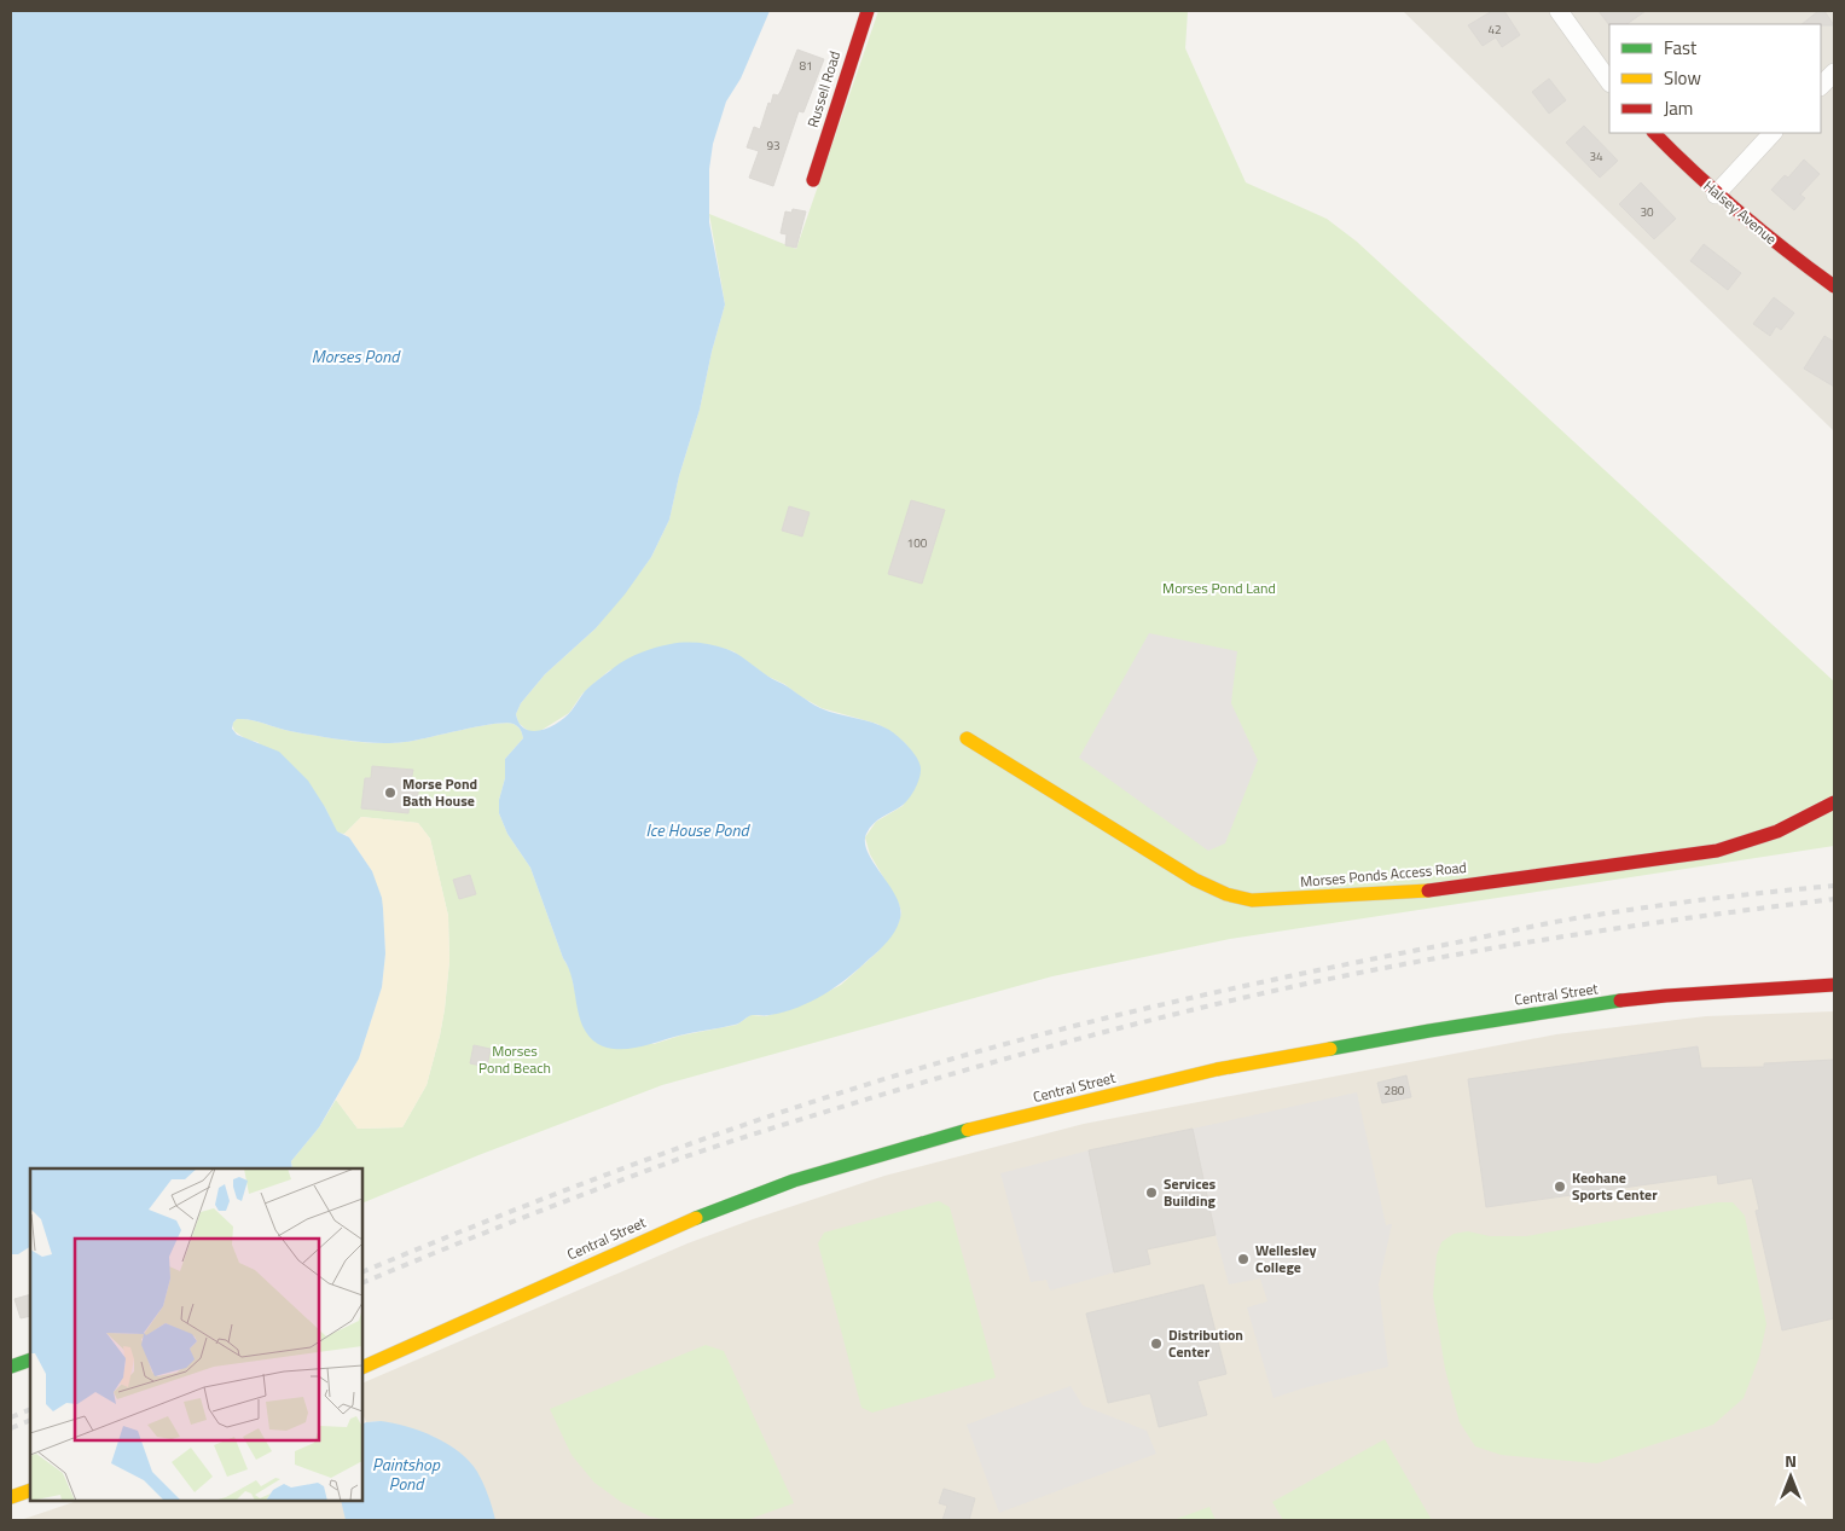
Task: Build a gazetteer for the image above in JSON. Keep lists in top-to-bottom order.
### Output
{
  "streets": {
    "main road": [
      "Russell Road",
      "Halsey Avenue",
      "Morses Ponds Access Road",
      "Central Street"
    ]
  },
  "water": ["Morses Pond", "Ice House Pond", "Paintshop Pond"],
  "parks": ["Morses Pond Land", "Morses Pond Beach"],
  "places": [
    "Morse Pond Bath House",
    "Keohane Sports Center",
    "Services Building",
    "Wellesley College",
    "Distribution Center"
  ],
  "house_numbers": [
    "42",
    "81",
    "93",
    "34",
    "30",
    "100",
    "280"
  ],
  "legend": ["Fast", "Slow", "Jam"],
  "north": "top"
}
